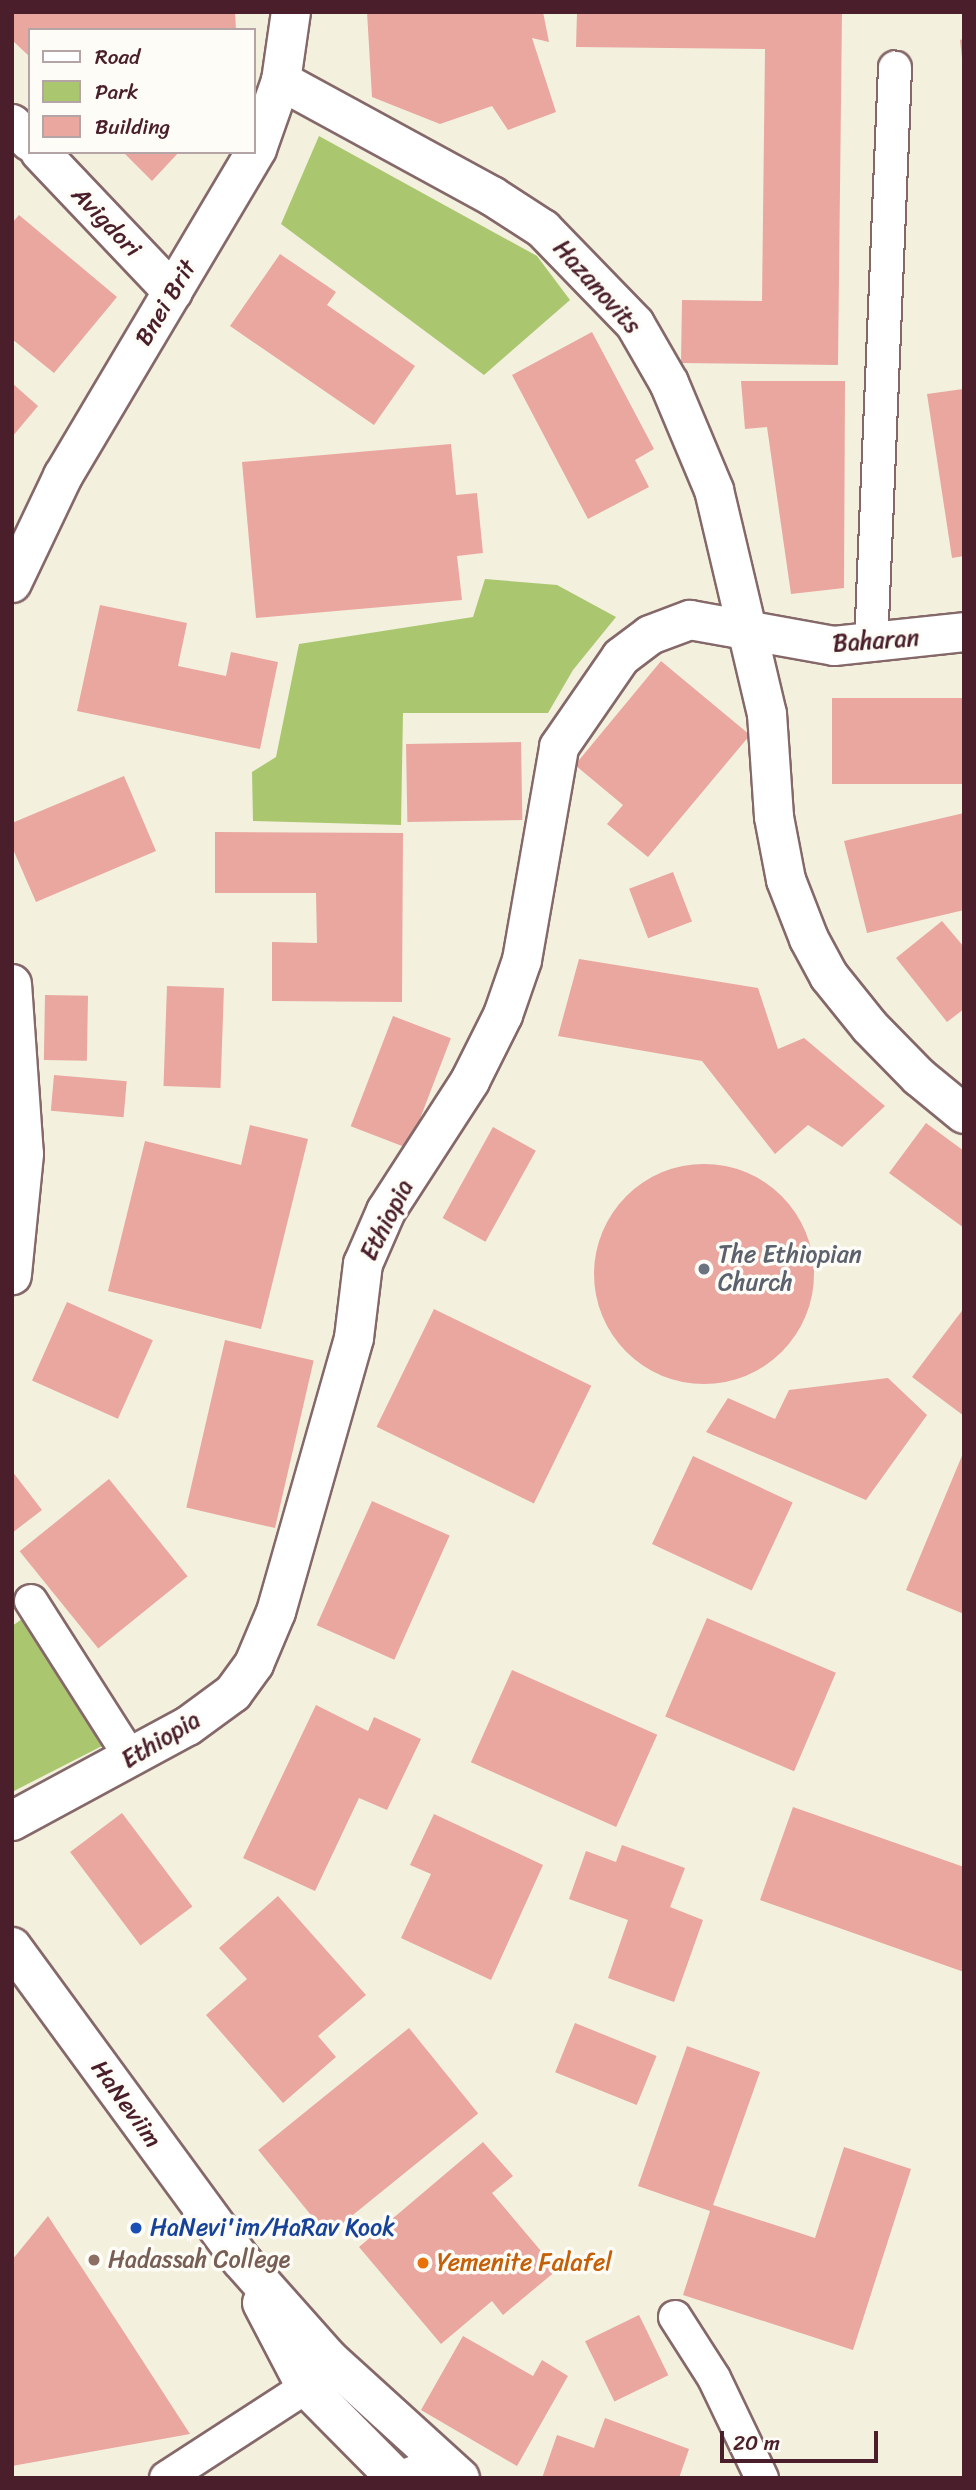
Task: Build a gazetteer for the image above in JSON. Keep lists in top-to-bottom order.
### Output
{
  "streets": {
    "street": [
      "Avigdori",
      "Hazanovits",
      "Bnei Brit",
      "Baharan",
      "Ethiopia",
      "HaNeviim"
    ]
  },
  "crossings": [
    ["Avigdori", "Bnei Brit"],
    ["Hazanovits", "Bnei Brit"],
    ["Hazanovits", "Baharan"],
    ["Hazanovits", "Ethiopia"],
    ["Baharan", "Ethiopia"]
  ],
  "places": [
    "The Ethiopian Church",
    "HaNevi'im/HaRav Kook",
    "Hadassah College",
    "Yemenite Falafel"
  ],
  "legend": ["Road", "Park", "Building"],
  "scale_bar": "20 m"
}
